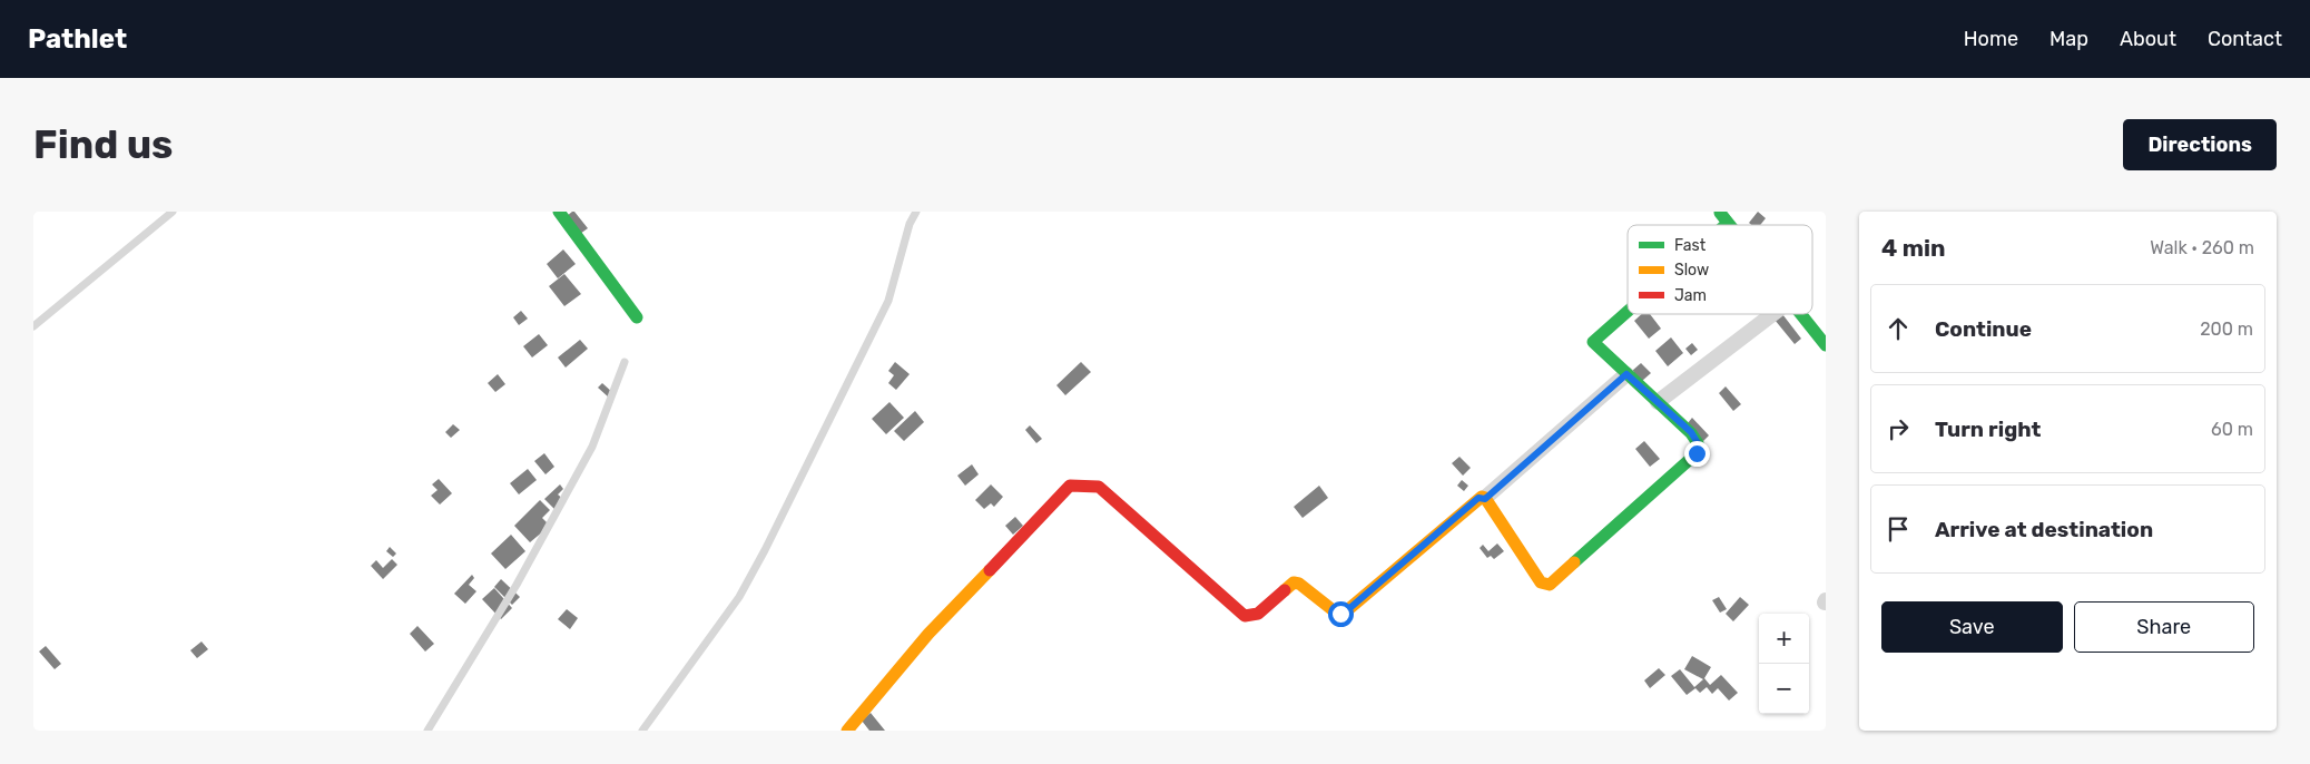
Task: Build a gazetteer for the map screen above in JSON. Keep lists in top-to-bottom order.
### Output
{
  "legend": ["Fast", "Slow", "Jam"],
  "page": {
    "header": "Pathlet",
    "nav": [
      "Home",
      "Map",
      "About",
      "Contact"
    ],
    "buttons": [
      "Directions",
      ["Save", "Share"]
    ],
    "title": "Find us",
    "heading": ["4 min", "Walk · 260 m"],
    "list": [
      ["Continue", "200 m"],
      ["Turn right", "60 m"],
      "Arrive at destination"
    ],
    "map_buttons": ["+", "−"]
  }
}
